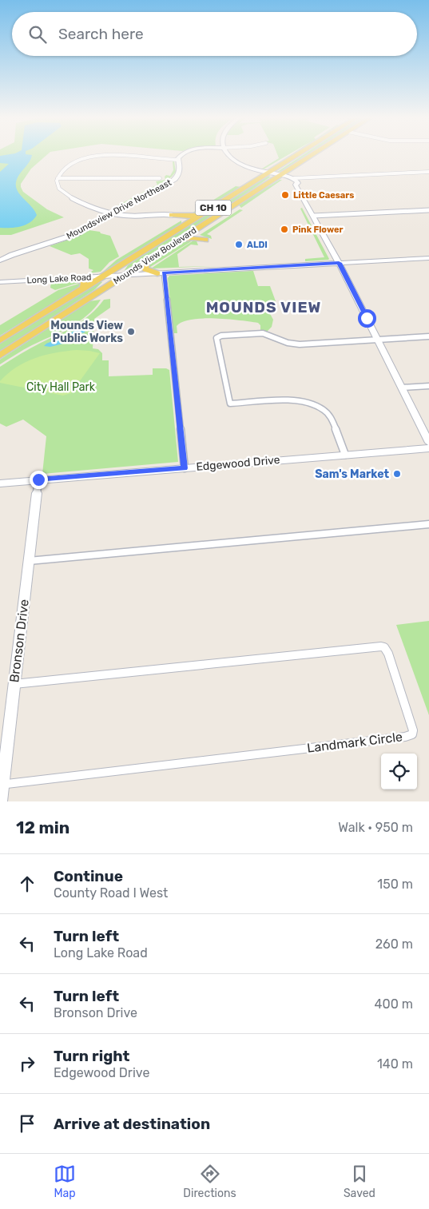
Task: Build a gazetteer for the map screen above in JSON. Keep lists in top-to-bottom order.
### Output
{
  "streets": {
    "main road": ["CH 10", "Mounds View Boulevard"],
    "street": [
      "Moundsview Drive Northeast",
      "Long Lake Road",
      "Edgewood Drive",
      "Bronson Drive",
      "Landmark Circle"
    ]
  },
  "crossings": [
    ["Mounds View Boulevard", "Long Lake Road"],
    ["Edgewood Drive", "Bronson Drive"],
    ["Bronson Drive", "Landmark Circle"]
  ],
  "districts": ["MOUNDS VIEW"],
  "parks": ["City Hall Park"],
  "places": [
    "Little Caesars",
    "Pink Flower",
    "ALDI",
    "Mounds View Public Works",
    "Sam's Market"
  ],
  "page": {
    "search": "Search here",
    "heading": ["12 min", "Walk · 950 m"],
    "list": [
      ["Continue", "County Road I West", "150 m"],
      ["Turn left", "Long Lake Road", "260 m"],
      ["Turn left", "Bronson Drive", "400 m"],
      ["Turn right", "Edgewood Drive", "140 m"],
      "Arrive at destination"
    ],
    "nav": ["Map", "Directions", "Saved"]
  }
}
